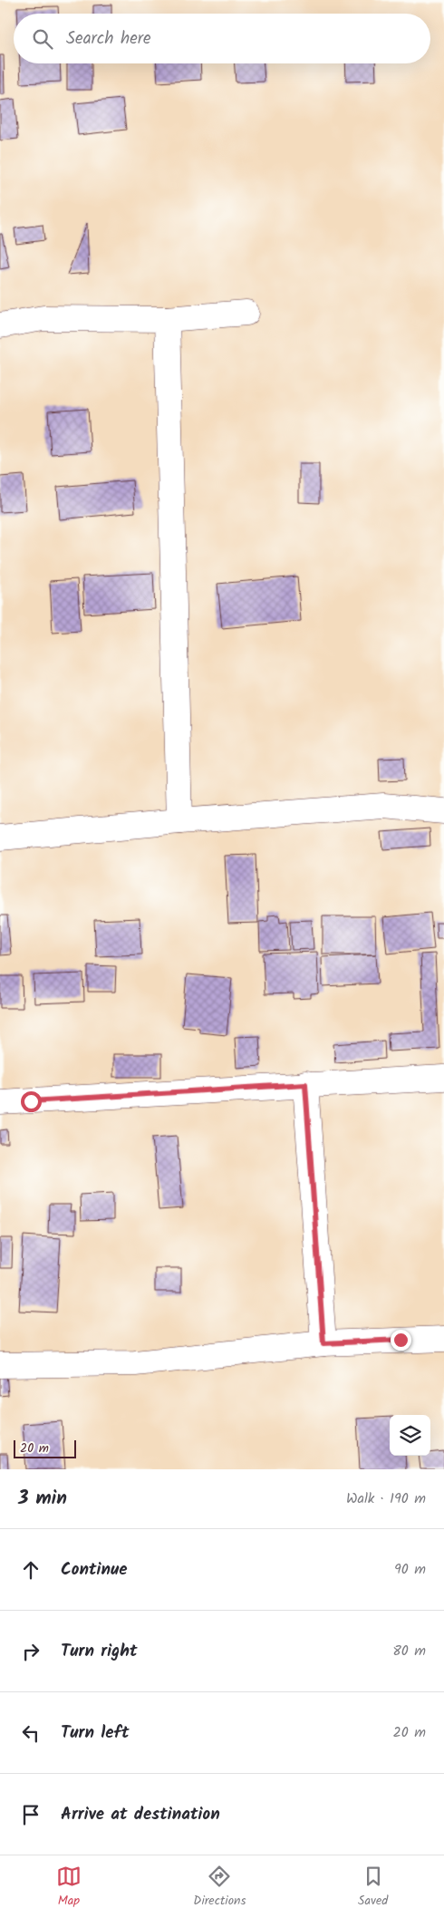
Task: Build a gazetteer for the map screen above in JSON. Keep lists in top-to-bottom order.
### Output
{
  "scale_bar": "20 m",
  "page": {
    "search": "Search here",
    "scale": "20 m",
    "heading": ["3 min", "Walk · 190 m"],
    "list": [
      ["Continue", "90 m"],
      ["Turn right", "80 m"],
      ["Turn left", "20 m"],
      "Arrive at destination"
    ],
    "nav": ["Map", "Directions", "Saved"]
  }
}
